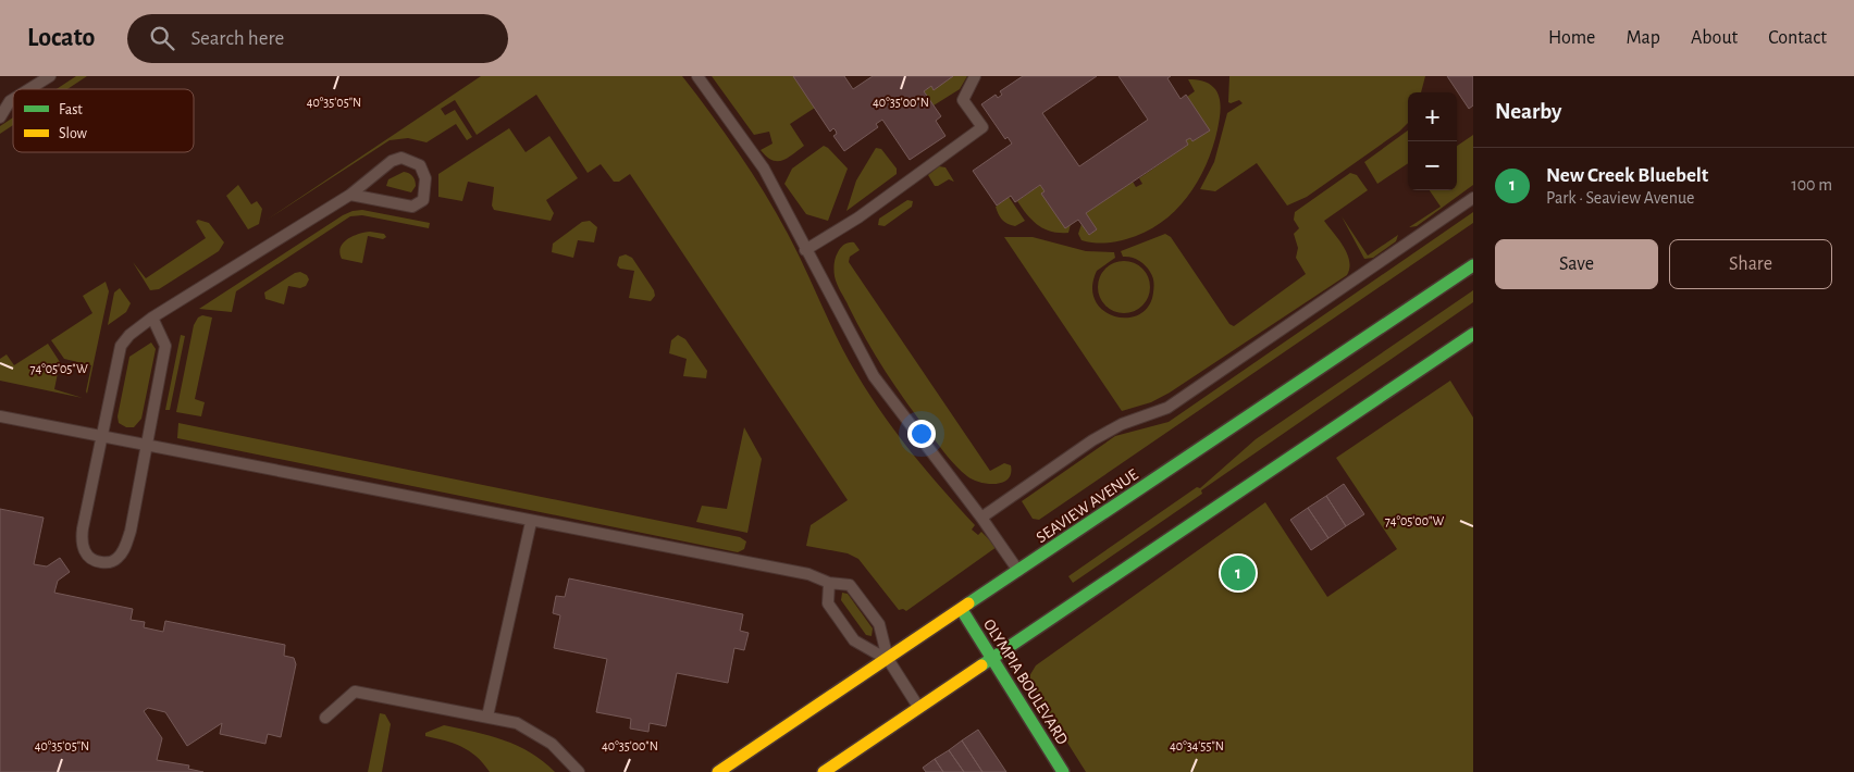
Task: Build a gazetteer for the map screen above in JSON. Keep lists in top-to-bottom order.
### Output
{
  "streets": {
    "street": ["SEAVIEW AVENUE", "OLYMPIA BOULEVARD"]
  },
  "crossings": [
    ["SEAVIEW AVENUE", "OLYMPIA BOULEVARD"]
  ],
  "legend": ["Fast", "Slow"],
  "page": {
    "header": "Locato",
    "search": "Search here",
    "nav": [
      "Home",
      "Map",
      "About",
      "Contact"
    ],
    "heading": "Nearby",
    "map_buttons": ["+", "−"],
    "list": [
      {
        "mark": "1",
        "name": "New Creek Bluebelt",
        "note": "Park · Seaview Avenue",
        "value": "100 m"
      }
    ],
    "buttons": ["Save", "Share"],
    "pins": "1"
  },
  "coordinates": [
    "40°35'00\"N",
    "40°35'05\"N",
    "74°05'05\"W",
    "74°05'00\"W",
    "40°34'55\"N"
  ]
}
